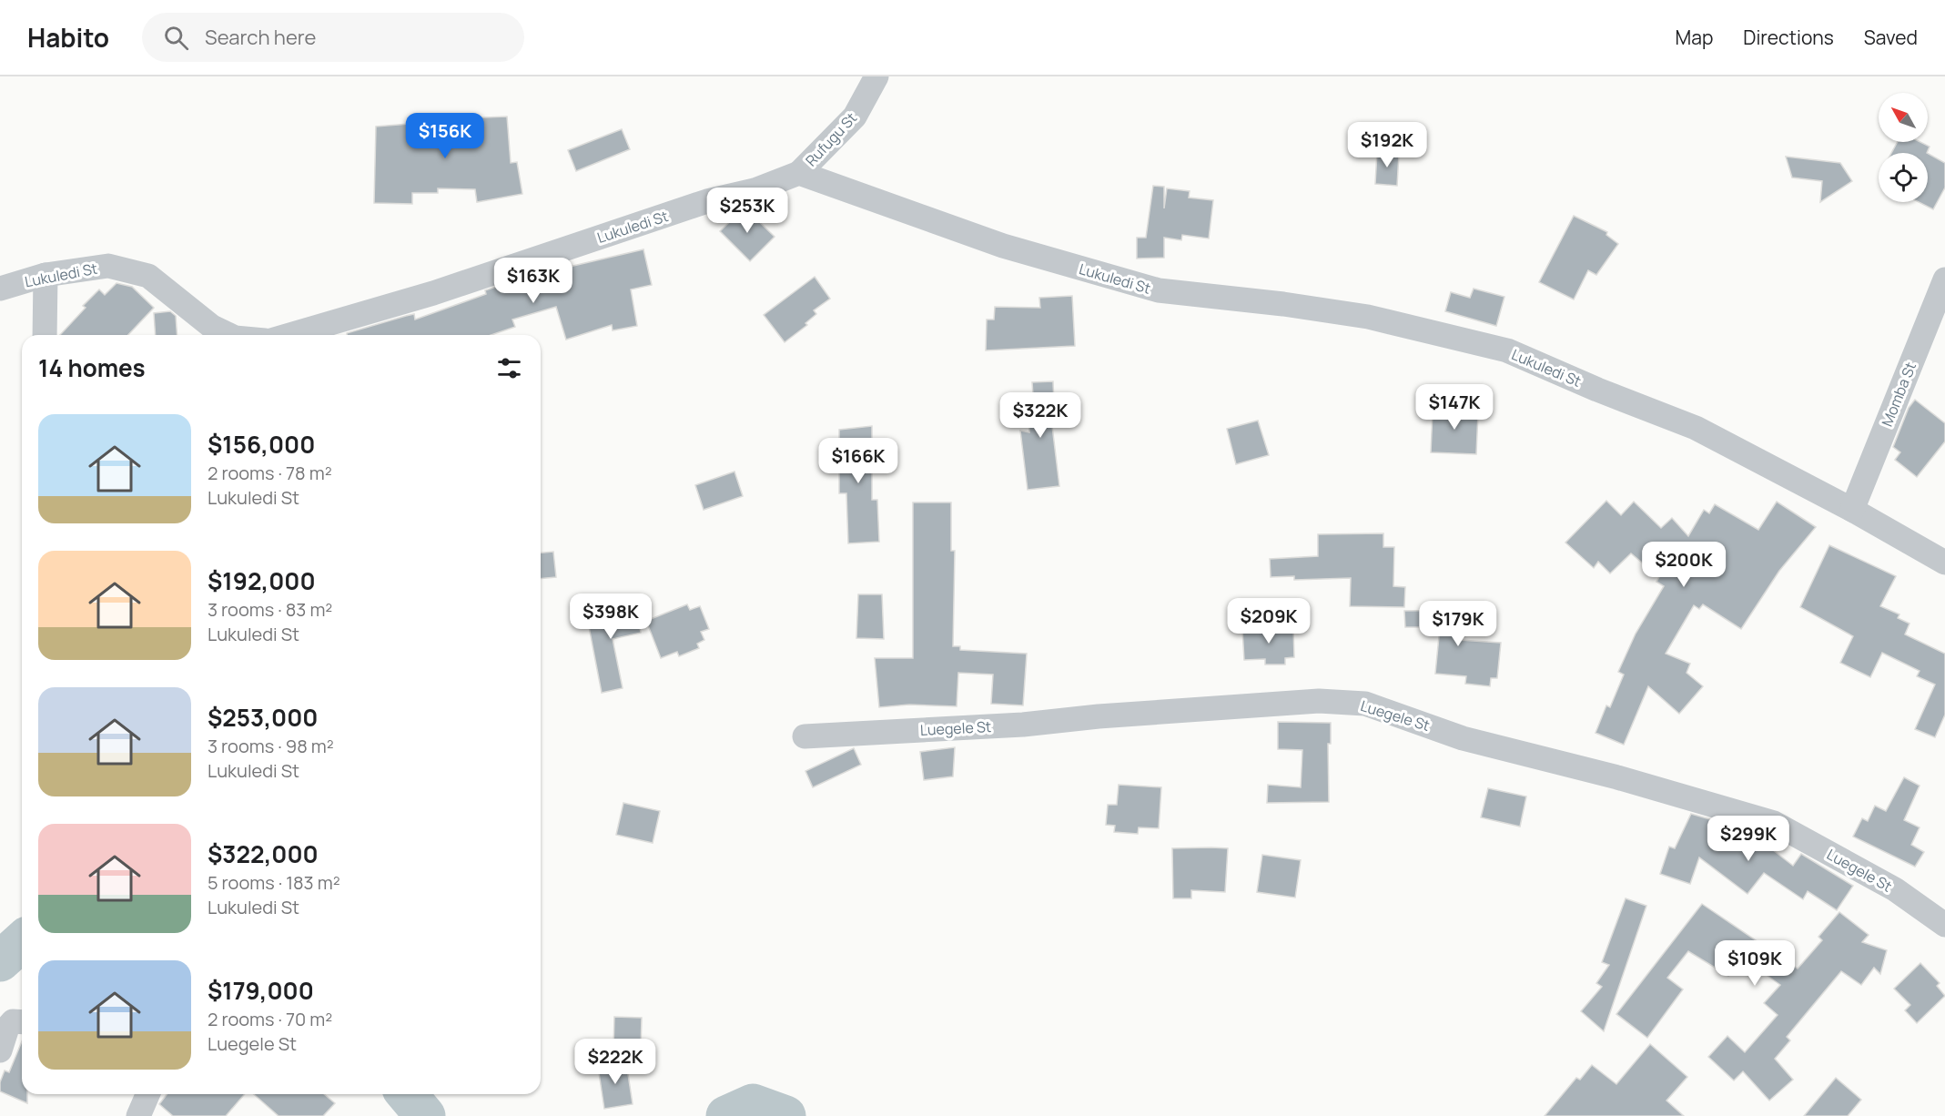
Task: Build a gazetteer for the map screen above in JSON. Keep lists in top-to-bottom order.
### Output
{
  "streets": {
    "street": [
      "Rufugu St",
      "Lukuledi St",
      "Momba St",
      "Luegele St"
    ]
  },
  "crossings": [
    ["Rufugu St", "Lukuledi St"],
    ["Lukuledi St", "Momba St"]
  ],
  "north": "top left",
  "page": {
    "header": "Habito",
    "search": "Search here",
    "nav": ["Map", "Directions", "Saved"],
    "price": [
      "$156K",
      "$192K",
      "$253K",
      "$163K",
      "$147K",
      "$322K",
      "$166K",
      "$200K",
      "$398K",
      "$209K",
      "$179K",
      "$299K",
      "$109K",
      "$222K"
    ],
    "heading": "14 homes",
    "list": [
      {
        "name": "$156,000",
        "note": "2 rooms · 78 m² · Lukuledi St"
      },
      {
        "name": "$192,000",
        "note": "3 rooms · 83 m² · Lukuledi St"
      },
      {
        "name": "$253,000",
        "note": "3 rooms · 98 m² · Lukuledi St"
      },
      {
        "name": "$322,000",
        "note": "5 rooms · 183 m² · Lukuledi St"
      },
      {
        "name": "$179,000",
        "note": "2 rooms · 70 m² · Luegele St"
      }
    ]
  }
}
